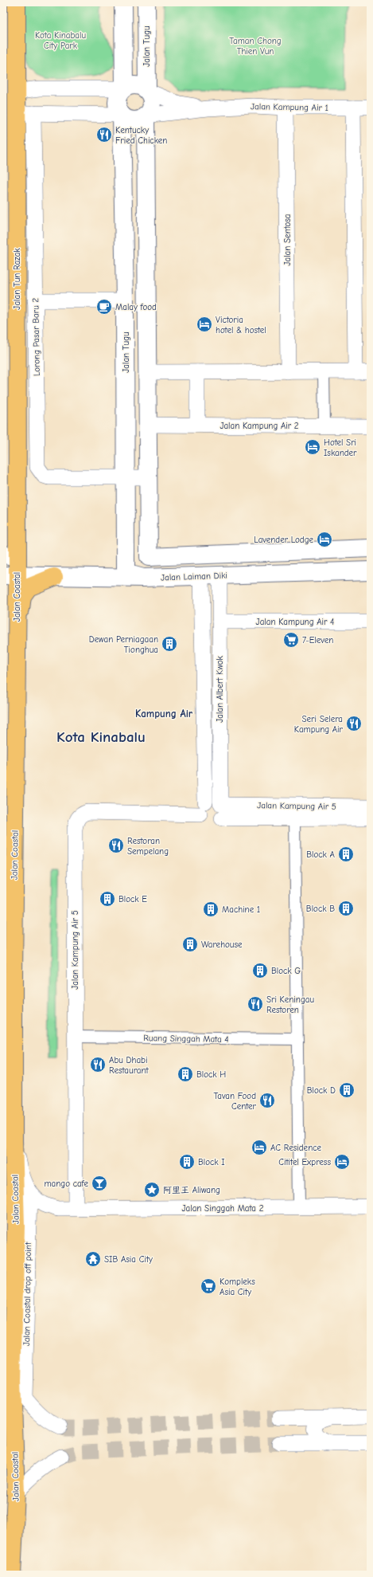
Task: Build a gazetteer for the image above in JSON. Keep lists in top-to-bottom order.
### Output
{
  "streets": {
    "highway": ["Jalan Tun Razak", "Jalan Coastal"],
    "street": [
      "Jalan Tugu",
      "Jalan Kampung Air 1",
      "Jalan Sentosa",
      "Lorong Pasar Baru 2",
      "Jalan Kampung Air 2",
      "Jalan Laiman Diki",
      "Jalan Kampung Air 4",
      "Jalan Albert Kwok",
      "Jalan Kampung Air 5",
      "Ruang Singgah Mata 4",
      "Jalan Singgah Mata 2",
      "Jalan Coastal drop off point"
    ]
  },
  "crossings": [
    ["Jalan Tugu", "Jalan Kampung Air 1"],
    ["Jalan Tugu", "Lorong Pasar Baru 2"],
    ["Jalan Tugu", "Jalan Laiman Diki"],
    ["Jalan Kampung Air 1", "Jalan Sentosa"],
    ["Jalan Tun Razak", "Lorong Pasar Baru 2"],
    ["Jalan Tun Razak", "Jalan Coastal"],
    ["Jalan Laiman Diki", "Jalan Coastal"],
    ["Jalan Laiman Diki", "Jalan Albert Kwok"],
    ["Jalan Kampung Air 4", "Jalan Albert Kwok"],
    ["Jalan Albert Kwok", "Jalan Kampung Air 5"],
    ["Jalan Kampung Air 5", "Ruang Singgah Mata 4"],
    ["Jalan Kampung Air 5", "Jalan Singgah Mata 2"],
    ["Jalan Singgah Mata 2", "Jalan Coastal drop off point"]
  ],
  "districts": ["Kampung Air", "Kota Kinabalu"],
  "parks": ["Kota Kinabalu City Park", "Taman Chong Thien Vun"],
  "places": {
    "restaurant": [
      "Kentucky Fried Chicken",
      "Seri Selera Kampung Air",
      "Restoran Sempelang",
      "Sri Keningau Restoren",
      "Abu Dhabi Restaurant",
      "Tavan Food Center"
    ],
    "cafe": ["Malay food"],
    "hotel": [
      "Victoria hotel & hostel",
      "Hotel Sri Iskander",
      "Lavender Lodge",
      "AC Residence",
      "Cititel Express"
    ],
    "supermarket": ["7-Eleven", "Kompleks Asia City"],
    "building": [
      "Dewan Perniagaan Tionghua",
      "Block A",
      "Block E",
      "Block B",
      "Machine 1",
      "Warehouse",
      "Block G",
      "Block H",
      "Block D",
      "Block I"
    ],
    "bar": ["mango cafe"],
    "place": ["阿里王 Aliwang"],
    "temple": ["SIB Asia City"]
  }
}
